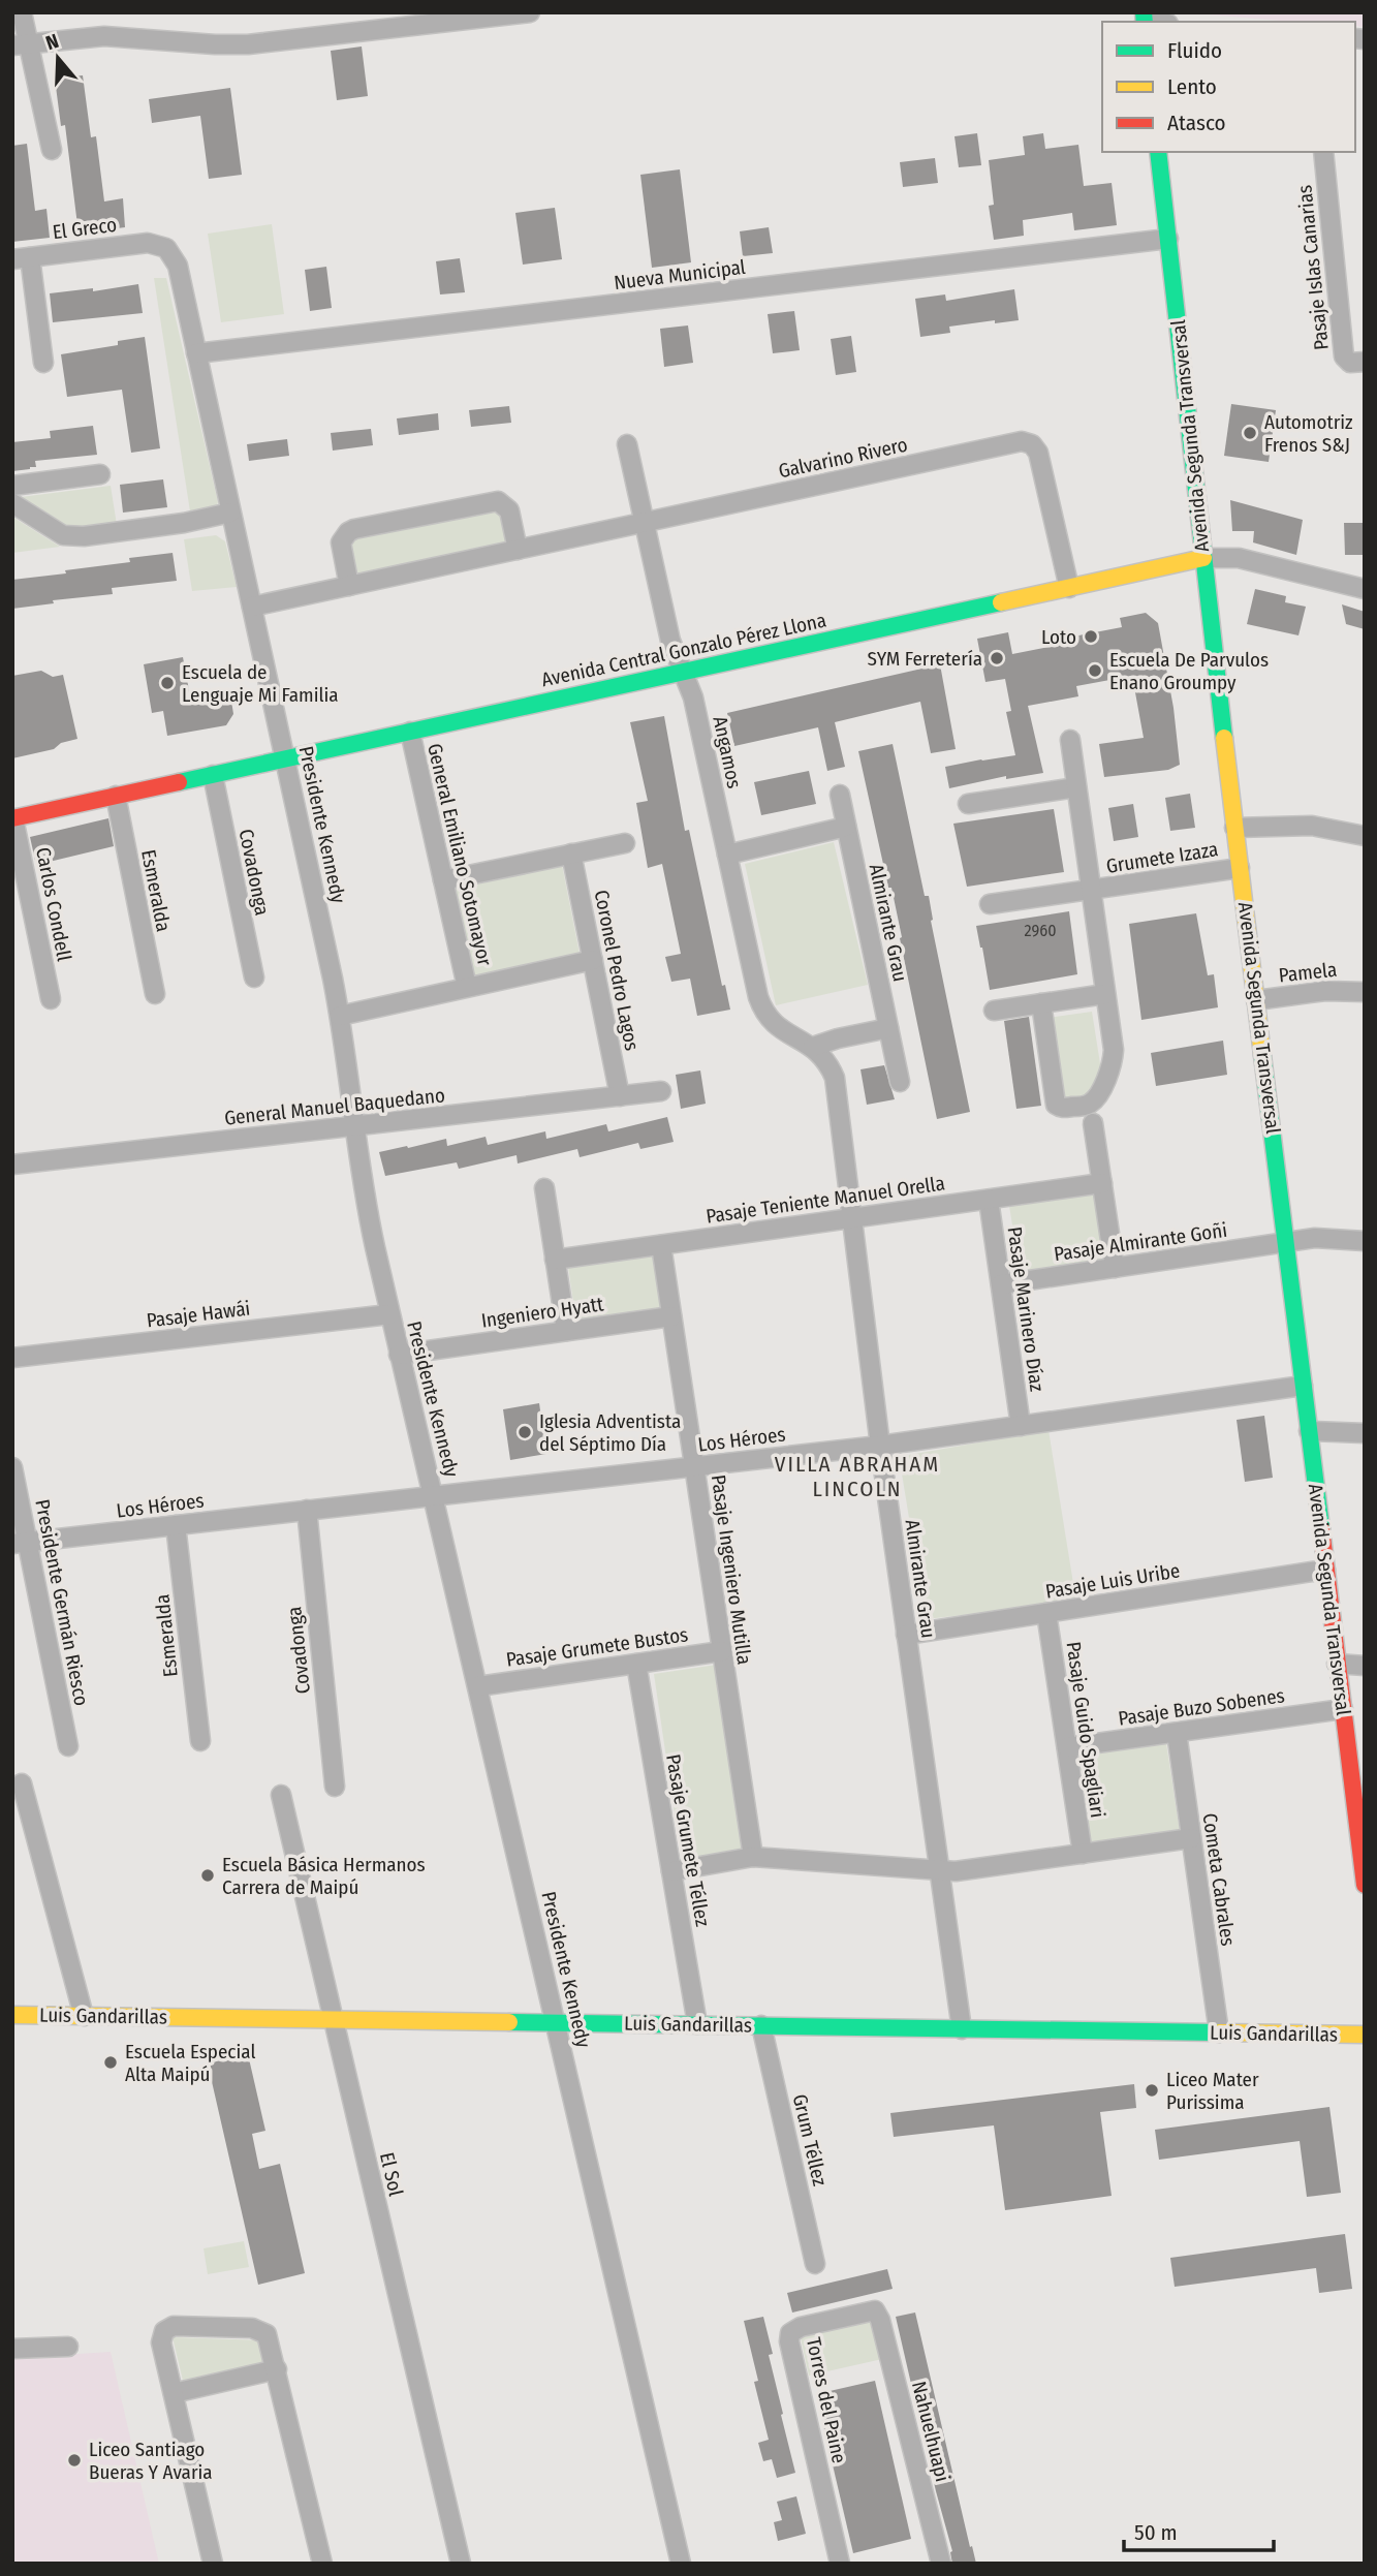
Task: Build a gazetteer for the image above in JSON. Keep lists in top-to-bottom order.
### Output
{
  "streets": {
    "street": [
      "El Greco",
      "Pasaje Islas Canarias",
      "Nueva Municipal",
      "Avenida Segunda Transversal",
      "Galvarino Rivero",
      "Avenida Central Gonzalo Pérez Llona",
      "Angamos",
      "Presidente Kennedy",
      "General Emiliano Sotomayor",
      "Grumete Izaza",
      "Covadonga",
      "Esmeralda",
      "Carlos Condell",
      "Almirante Grau",
      "Coronel Pedro Lagos",
      "Pamela",
      "General Manuel Baquedano",
      "Pasaje Teniente Manuel Orella",
      "Pasaje Almirante Goñi",
      "Pasaje Marinero Díaz",
      "Ingeniero Hyatt",
      "Pasaje Hawái",
      "Los Héroes",
      "Pasaje Ingeniero Mutilla",
      "Pasaje Luis Uribe",
      "Presidente Germán Riesco",
      "Pasaje Grumete Bustos",
      "Pasaje Buzo Sobenes",
      "Pasaje Guido Spagliari",
      "Pasaje Grumete Téllez",
      "Cometa Cabrales",
      "Luis Gandarillas",
      "Grum Téllez",
      "El Sol",
      "Torres del Paine",
      "Nahuelhuapi"
    ]
  },
  "crossings": [
    ["El Greco", "Presidente Kennedy"],
    ["Nueva Municipal", "Avenida Segunda Transversal"],
    ["Nueva Municipal", "Presidente Kennedy"],
    ["Avenida Segunda Transversal", "Avenida Central Gonzalo Pérez Llona"],
    ["Avenida Segunda Transversal", "Grumete Izaza"],
    ["Avenida Segunda Transversal", "Pamela"],
    ["Avenida Segunda Transversal", "Pasaje Almirante Goñi"],
    ["Avenida Segunda Transversal", "Los Héroes"],
    ["Avenida Segunda Transversal", "Pasaje Luis Uribe"],
    ["Avenida Segunda Transversal", "Pasaje Buzo Sobenes"],
    ["Galvarino Rivero", "Avenida Central Gonzalo Pérez Llona"],
    ["Galvarino Rivero", "Angamos"],
    ["Galvarino Rivero", "Presidente Kennedy"],
    ["Avenida Central Gonzalo Pérez Llona", "Angamos"],
    ["Avenida Central Gonzalo Pérez Llona", "Presidente Kennedy"],
    ["Avenida Central Gonzalo Pérez Llona", "General Emiliano Sotomayor"],
    ["Avenida Central Gonzalo Pérez Llona", "Covadonga"],
    ["Avenida Central Gonzalo Pérez Llona", "Esmeralda"],
    ["Avenida Central Gonzalo Pérez Llona", "Carlos Condell"],
    ["Angamos", "Almirante Grau"],
    ["Presidente Kennedy", "General Manuel Baquedano"],
    ["Presidente Kennedy", "Ingeniero Hyatt"],
    ["Presidente Kennedy", "Pasaje Hawái"],
    ["Presidente Kennedy", "Los Héroes"],
    ["Presidente Kennedy", "Pasaje Grumete Bustos"],
    ["Presidente Kennedy", "Luis Gandarillas"],
    ["Covadonga", "Los Héroes"],
    ["Esmeralda", "Los Héroes"],
    ["Almirante Grau", "Pasaje Teniente Manuel Orella"],
    ["Almirante Grau", "Los Héroes"],
    ["Almirante Grau", "Pasaje Luis Uribe"],
    ["Almirante Grau", "Luis Gandarillas"],
    ["Coronel Pedro Lagos", "General Manuel Baquedano"],
    ["Pasaje Teniente Manuel Orella", "Pasaje Marinero Díaz"],
    ["Pasaje Teniente Manuel Orella", "Pasaje Ingeniero Mutilla"],
    ["Pasaje Almirante Goñi", "Pasaje Marinero Díaz"],
    ["Pasaje Marinero Díaz", "Los Héroes"],
    ["Ingeniero Hyatt", "Pasaje Ingeniero Mutilla"],
    ["Los Héroes", "Pasaje Ingeniero Mutilla"],
    ["Los Héroes", "Presidente Germán Riesco"],
    ["Pasaje Ingeniero Mutilla", "Pasaje Grumete Bustos"],
    ["Pasaje Luis Uribe", "Pasaje Guido Spagliari"],
    ["Pasaje Grumete Bustos", "Pasaje Grumete Téllez"],
    ["Pasaje Buzo Sobenes", "Pasaje Guido Spagliari"],
    ["Pasaje Buzo Sobenes", "Cometa Cabrales"],
    ["Pasaje Grumete Téllez", "Luis Gandarillas"],
    ["Cometa Cabrales", "Luis Gandarillas"],
    ["Luis Gandarillas", "Grum Téllez"],
    ["Luis Gandarillas", "El Sol"],
    ["Torres del Paine", "Nahuelhuapi"]
  ],
  "districts": ["VILLA ABRAHAM LINCOLN"],
  "places": [
    "Automotriz Frenos S&J",
    "Loto",
    "SYM Ferretería",
    "Escuela De Parvulos Enano Groumpy",
    "Escuela de Lenguaje Mi Familia",
    "Iglesia Adventista del Séptimo Día",
    "Escuela Básica Hermanos Carrera de Maipú",
    "Escuela Especial Alta Maipú",
    "Liceo Mater Purissima",
    "Liceo Santiago Bueras Y Avaria"
  ],
  "house_numbers": ["2960"],
  "legend": ["Fluido", "Lento", "Atasco"],
  "scale_bar": "50 m",
  "north": "top"
}
